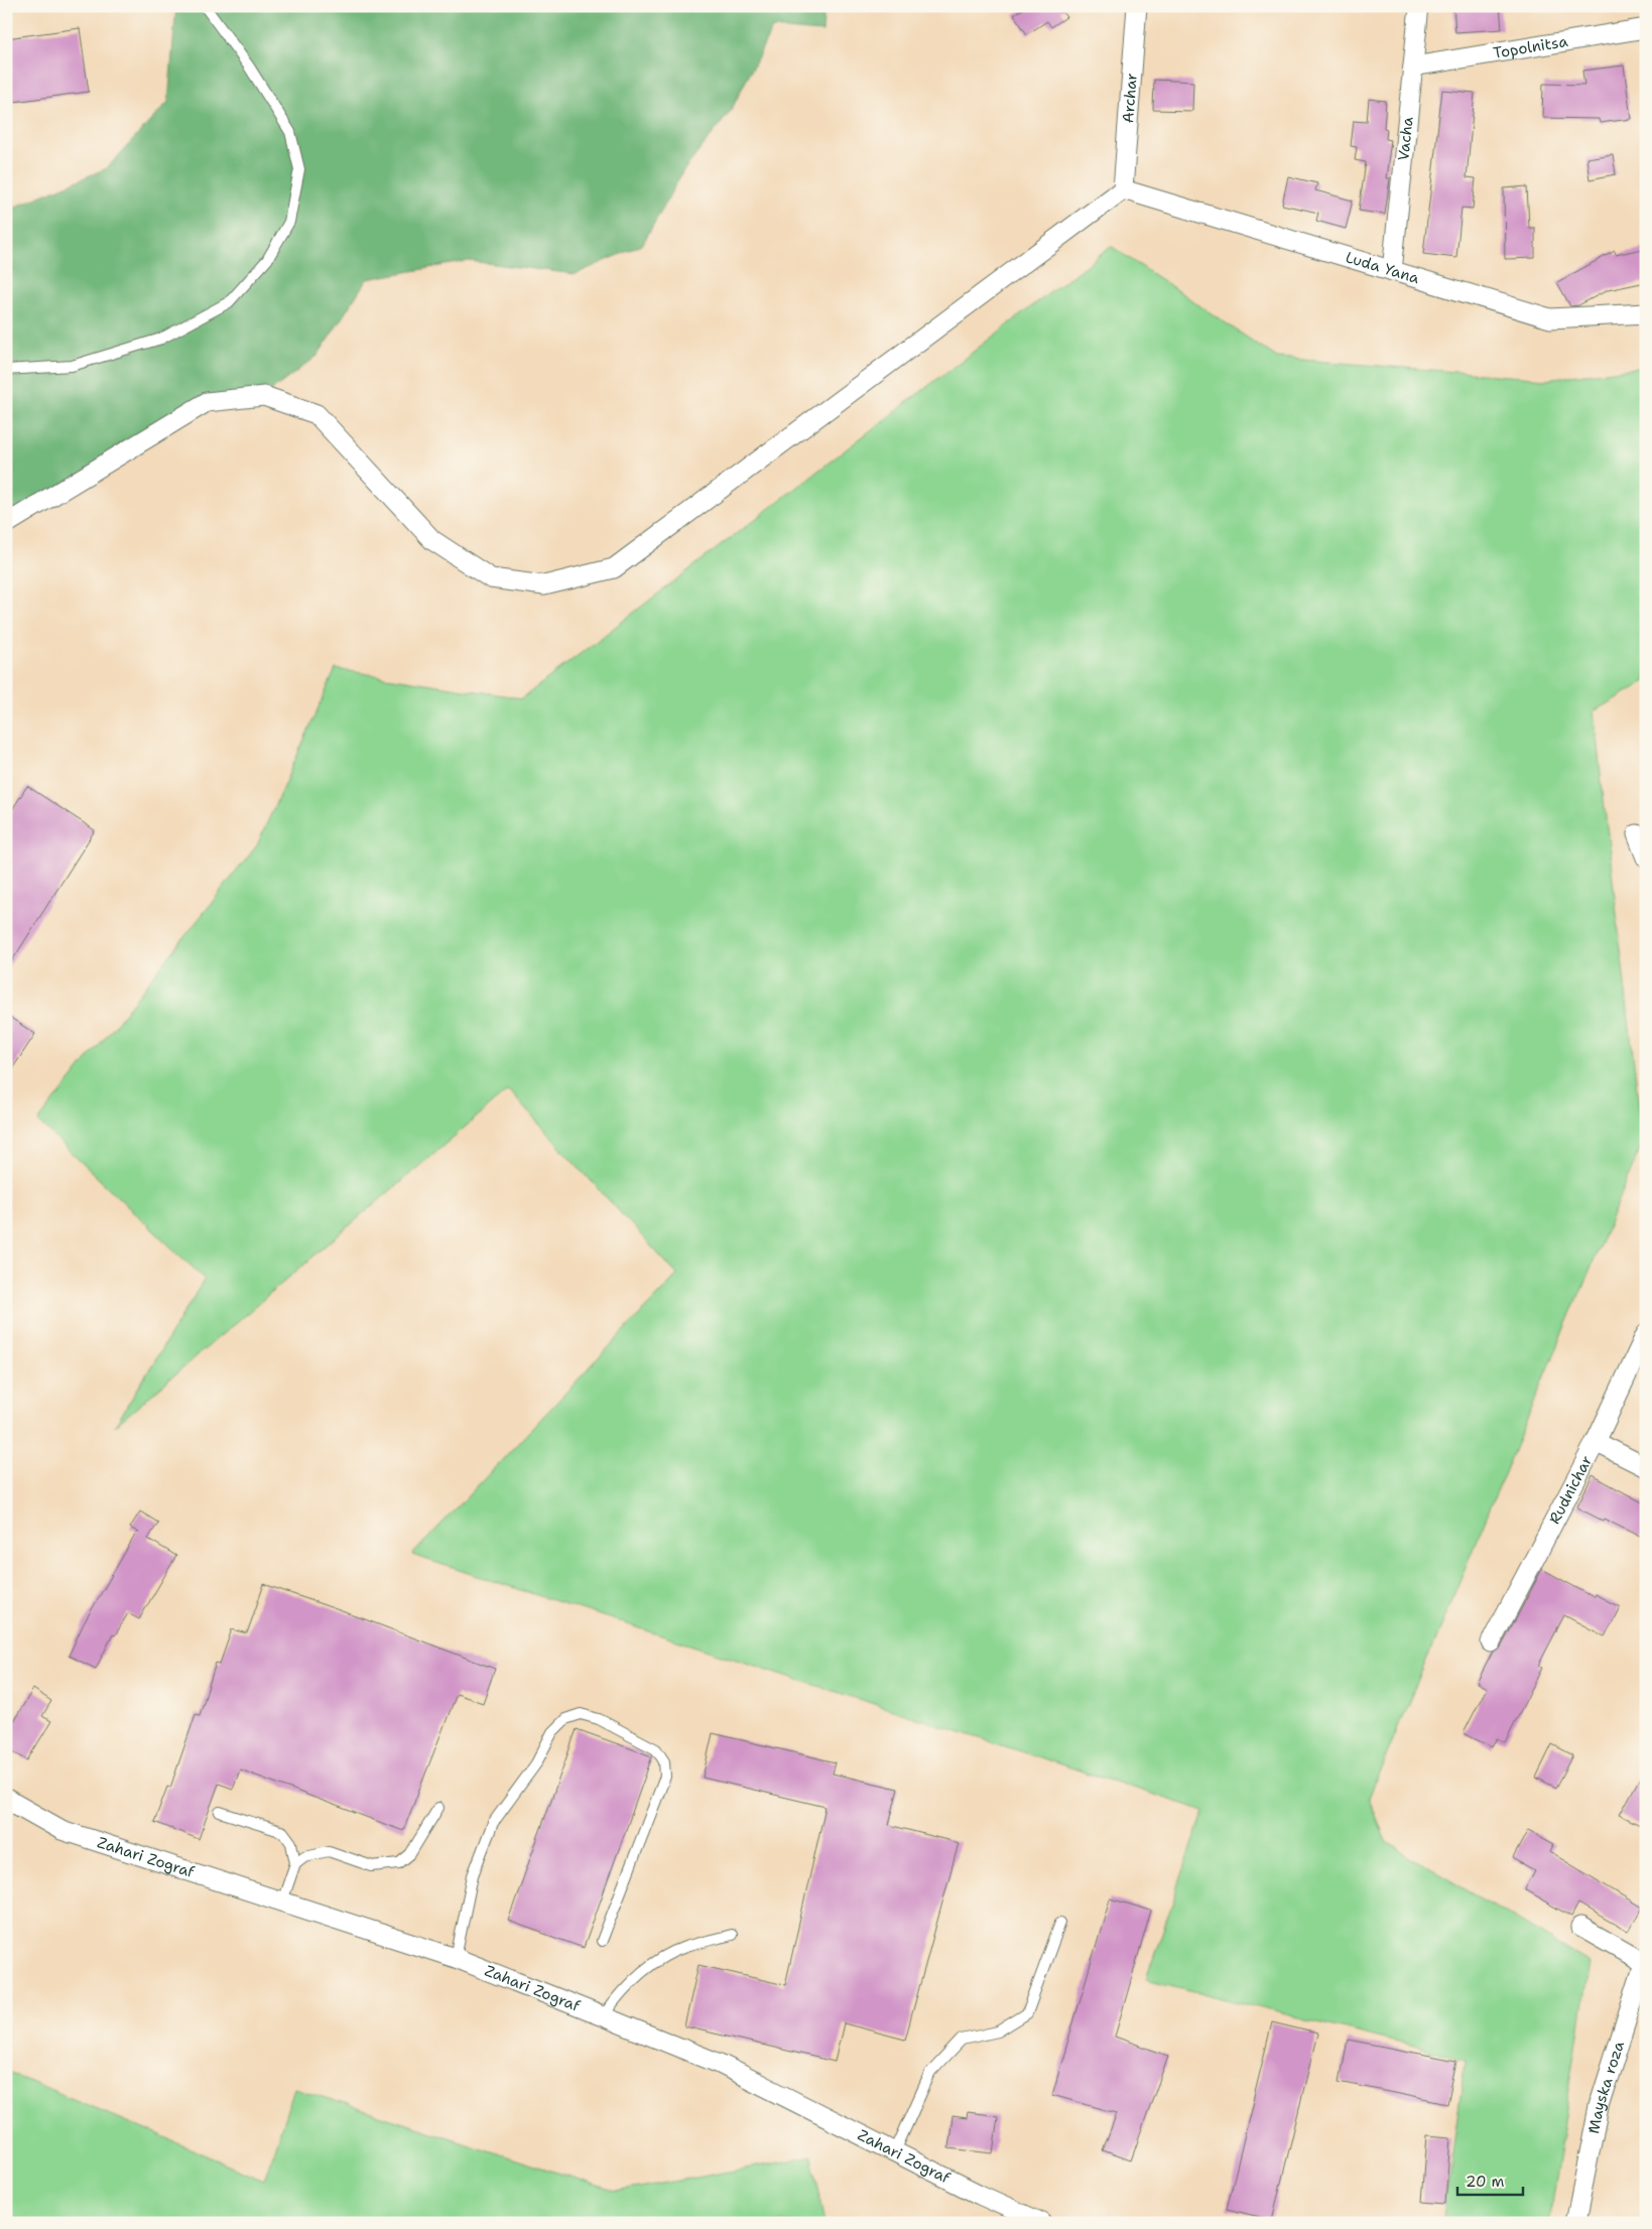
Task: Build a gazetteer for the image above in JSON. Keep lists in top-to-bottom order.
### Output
{
  "streets": {
    "street": [
      "Topolnitsa",
      "Archar",
      "Vacha",
      "Luda Yana",
      "Rudnichar",
      "Zahari Zograf",
      "Mayska roza"
    ]
  },
  "crossings": [
    ["Topolnitsa", "Vacha"],
    ["Archar", "Luda Yana"],
    ["Vacha", "Luda Yana"]
  ],
  "scale_bar": "20 m"
}
